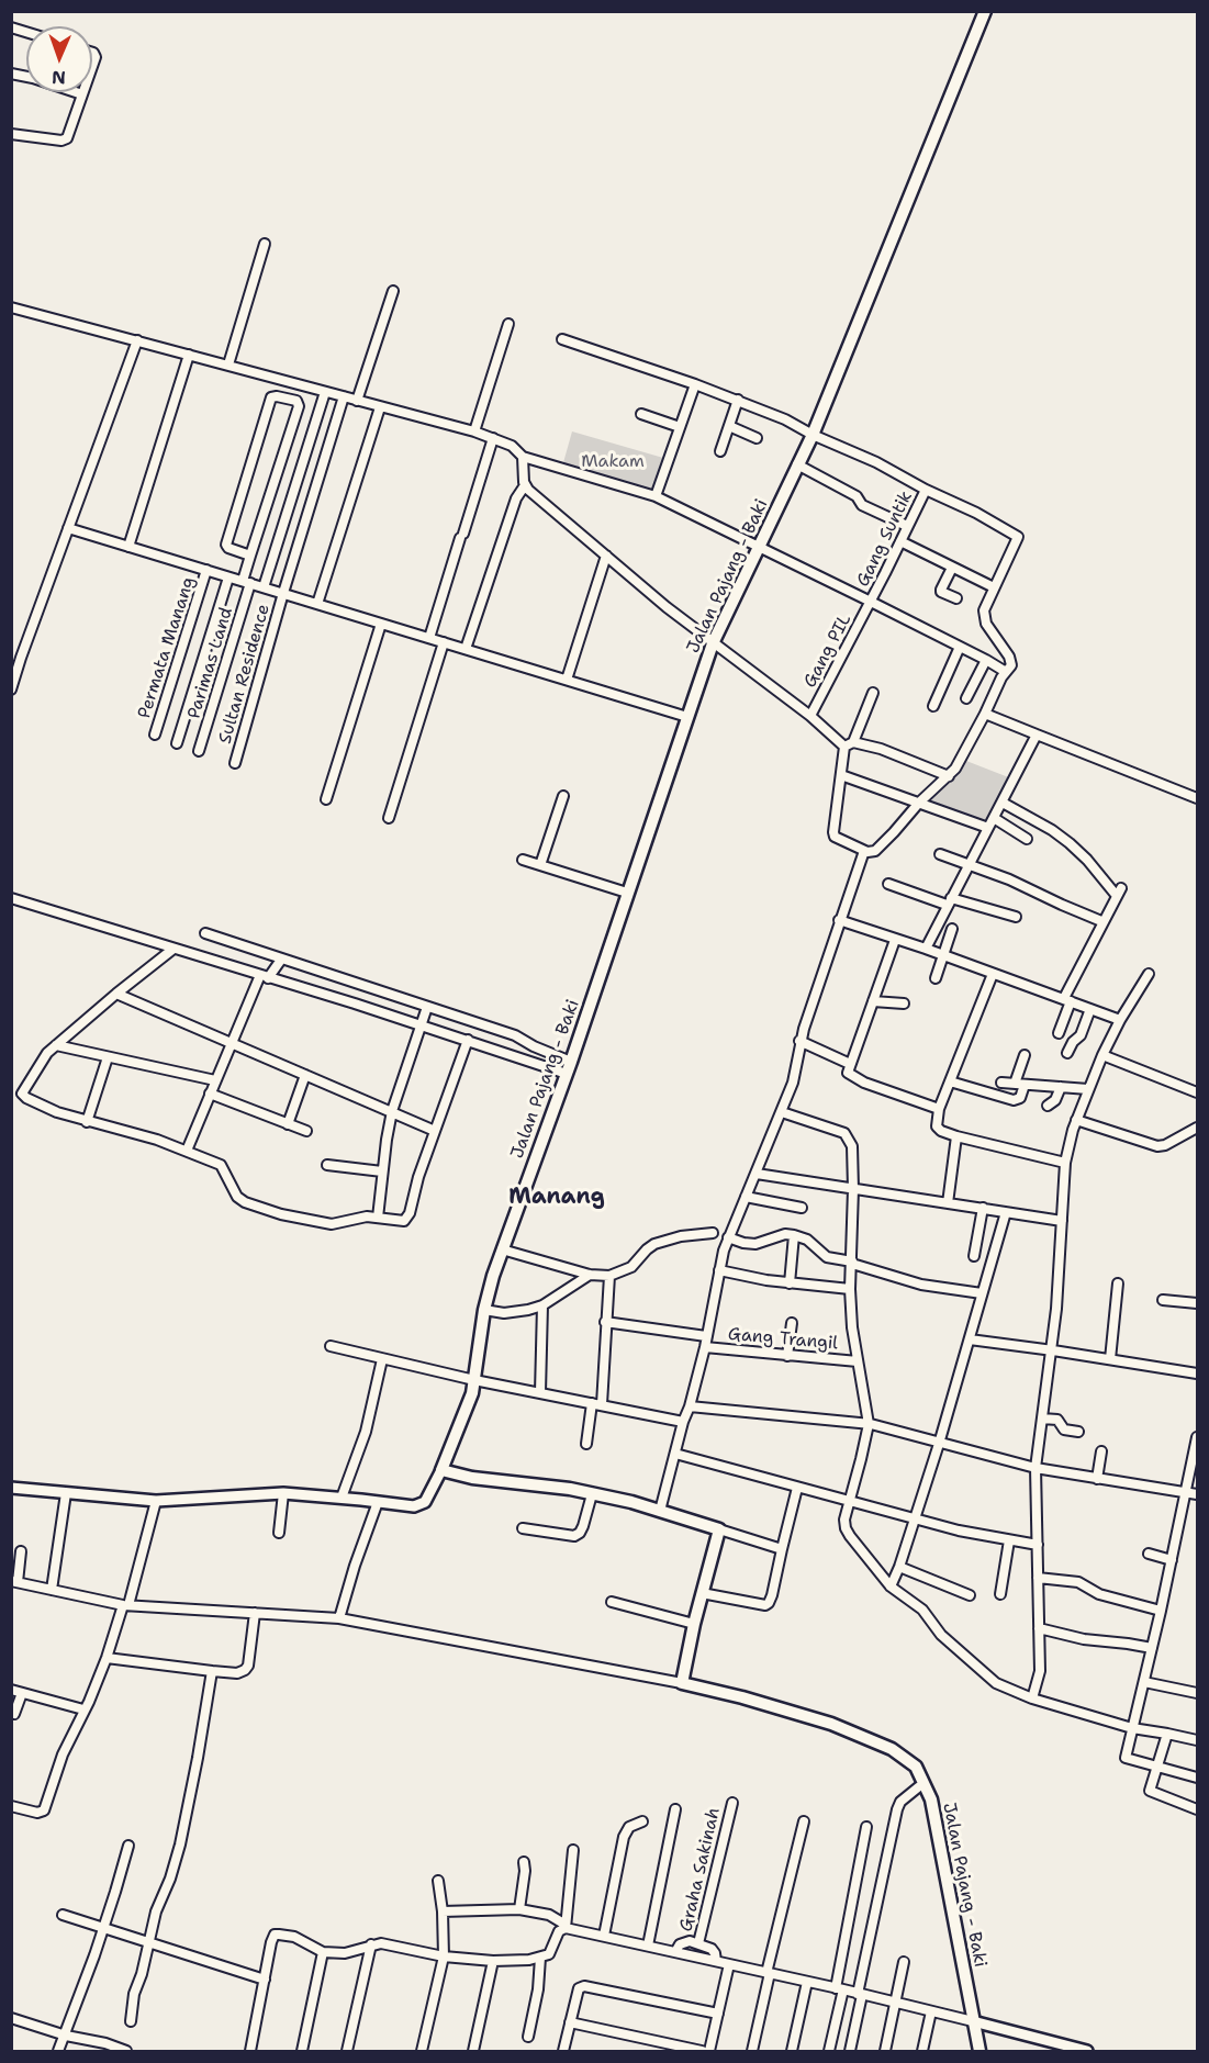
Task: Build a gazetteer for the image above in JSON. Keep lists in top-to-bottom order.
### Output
{
  "streets": {
    "main road": ["Jalan Pajang - Baki"],
    "street": [
      "Gang Suntik",
      "Permata Manang",
      "Gang PIL",
      "Parimas Land",
      "Sultan Residence",
      "Gang Trangil",
      "Graha Sakinah"
    ]
  },
  "crossings": [
    ["Gang Suntik", "Gang PIL"]
  ],
  "districts": ["Manang"],
  "parks": ["Makam"],
  "north": "bottom"
}
